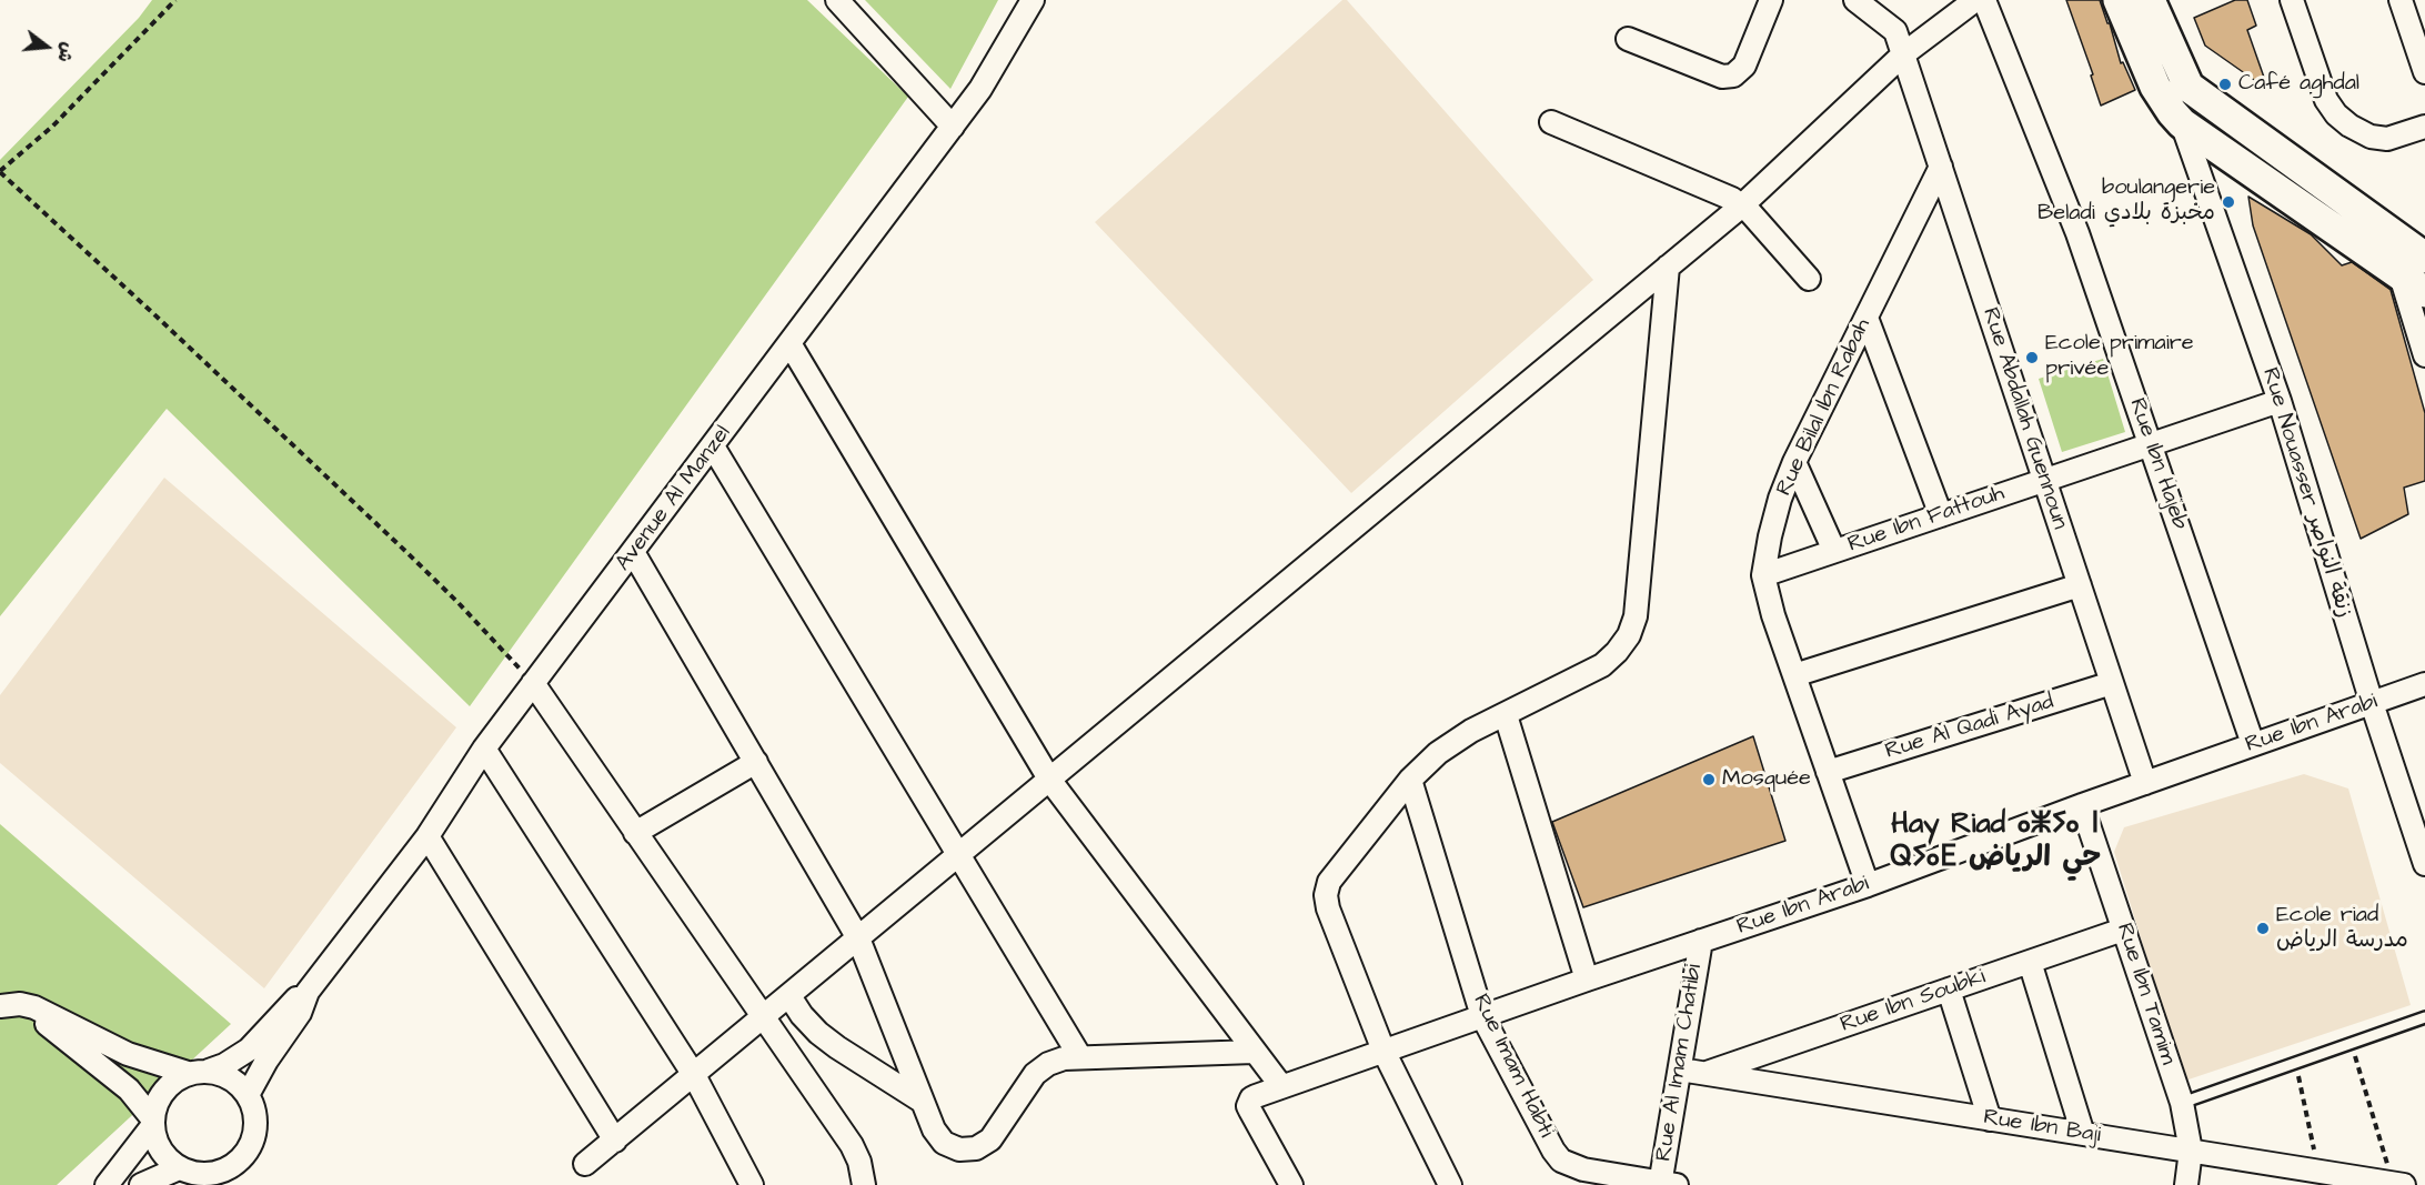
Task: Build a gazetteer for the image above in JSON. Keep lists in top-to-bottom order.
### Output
{
  "streets": {
    "main road": ["Rue Nouasser زنقة النواصر"],
    "street": [
      "Rue Bilal Ibn Rabah",
      "Rue Abdallah Guennoun",
      "Rue Ibn Hajeb",
      "Avenue Al Manzel",
      "Rue Ibn Fattouh",
      "Rue Ibn Arabi",
      "Rue Al Qadi Ayad",
      "Rue Ibn Tamim",
      "Rue Ibn Soubki",
      "Rue Al Imam Chatibi",
      "Rue Imam Habti",
      "Rue Ibn Baji"
    ]
  },
  "crossings": [
    ["Rue Bilal Ibn Rabah", "Rue Abdallah Guennoun"],
    ["Rue Bilal Ibn Rabah", "Rue Ibn Fattouh"],
    ["Rue Bilal Ibn Rabah", "Rue Ibn Arabi"],
    ["Rue Bilal Ibn Rabah", "Rue Al Qadi Ayad"],
    ["Rue Abdallah Guennoun", "Rue Ibn Fattouh"],
    ["Rue Abdallah Guennoun", "Rue Ibn Arabi"],
    ["Rue Abdallah Guennoun", "Rue Al Qadi Ayad"],
    ["Rue Ibn Hajeb", "Rue Ibn Fattouh"],
    ["Rue Ibn Hajeb", "Rue Ibn Arabi"],
    ["Rue Nouasser زنقة النواصر", "Rue Ibn Fattouh"],
    ["Rue Nouasser زنقة النواصر", "Rue Ibn Arabi"],
    ["Rue Ibn Arabi", "Rue Ibn Tamim"],
    ["Rue Ibn Arabi", "Rue Al Imam Chatibi"],
    ["Rue Ibn Arabi", "Rue Imam Habti"],
    ["Rue Ibn Tamim", "Rue Ibn Soubki"],
    ["Rue Ibn Tamim", "Rue Ibn Baji"],
    ["Rue Ibn Soubki", "Rue Ibn Baji"],
    ["Rue Al Imam Chatibi", "Rue Imam Habti"],
    ["Rue Al Imam Chatibi", "Rue Ibn Baji"]
  ],
  "districts": ["Hay Riad ⴰⵥⵢⴰ ⵏ ⵕⵢⴰⴹ حي الرياض"],
  "places": [
    "Café aghdal",
    "boulangerie Beladi مخبزة بلادي",
    "Ecole primaire privée",
    "Mosquée",
    "Ecole riad مدرسة الرياض"
  ],
  "north": "right"
}
